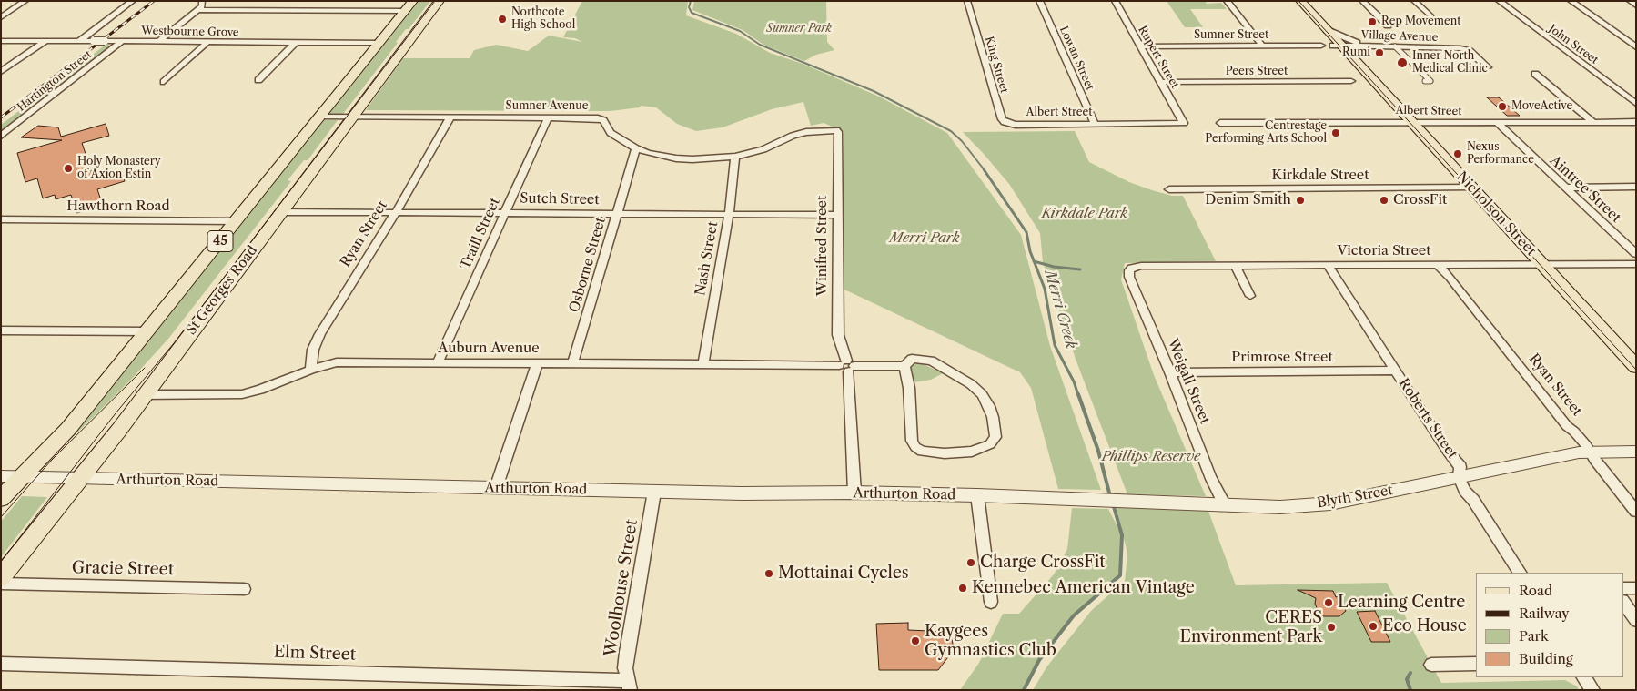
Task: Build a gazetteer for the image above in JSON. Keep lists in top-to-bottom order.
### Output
{
  "streets": {
    "main road": ["Nicholson Street", "45", "St Georges Road"],
    "street": [
      "Westbourne Grove",
      "Sumner Street",
      "Village Avenue",
      "John Street",
      "Rupert Street",
      "Lowan Street",
      "King Street",
      "Peers Street",
      "Hartington Street",
      "Sumner Avenue",
      "Albert Street",
      "Kirkdale Street",
      "Aintree Street",
      "Sutch Street",
      "Hawthorn Road",
      "Ryan Street",
      "Traill Street",
      "Winifred Street",
      "Victoria Street",
      "Nash Street",
      "Osborne Street",
      "Auburn Avenue",
      "Primrose Street",
      "Weigall Street",
      "Roberts Street",
      "Arthurton Road",
      "Blyth Street",
      "Gracie Street",
      "Woolhouse Street",
      "Elm Street"
    ]
  },
  "crossings": [
    ["Westbourne Grove", "Hartington Street"],
    ["Westbourne Grove", "45"],
    ["Sumner Street", "Rupert Street"],
    ["Village Avenue", "Nicholson Street"],
    ["Rupert Street", "Peers Street"],
    ["Rupert Street", "Albert Street"],
    ["Lowan Street", "Albert Street"],
    ["King Street", "Albert Street"],
    ["Sumner Avenue", "Ryan Street"],
    ["Sumner Avenue", "Traill Street"],
    ["Sumner Avenue", "45"],
    ["Sumner Avenue", "Winifred Street"],
    ["Sumner Avenue", "Nash Street"],
    ["Sumner Avenue", "Osborne Street"],
    ["Sumner Avenue", "St Georges Road"],
    ["Albert Street", "Aintree Street"],
    ["Albert Street", "Nicholson Street"],
    ["Kirkdale Street", "Nicholson Street"],
    ["Sutch Street", "Ryan Street"],
    ["Sutch Street", "Traill Street"],
    ["Sutch Street", "Winifred Street"],
    ["Sutch Street", "Nash Street"],
    ["Sutch Street", "Osborne Street"],
    ["Sutch Street", "St Georges Road"],
    ["Hawthorn Road", "45"],
    ["Nicholson Street", "Victoria Street"],
    ["Ryan Street", "Victoria Street"],
    ["Ryan Street", "Auburn Avenue"],
    ["Ryan Street", "Blyth Street"],
    ["Traill Street", "Auburn Avenue"],
    ["45", "Arthurton Road"],
    ["Winifred Street", "Auburn Avenue"],
    ["Winifred Street", "Arthurton Road"],
    ["Victoria Street", "Weigall Street"],
    ["Victoria Street", "Roberts Street"],
    ["Nash Street", "Auburn Avenue"],
    ["Osborne Street", "Auburn Avenue"],
    ["St Georges Road", "Auburn Avenue"],
    ["St Georges Road", "Arthurton Road"],
    ["Primrose Street", "Weigall Street"],
    ["Primrose Street", "Roberts Street"],
    ["Weigall Street", "Blyth Street"],
    ["Roberts Street", "Blyth Street"],
    ["Arthurton Road", "Blyth Street"],
    ["Arthurton Road", "Woolhouse Street"],
    ["Woolhouse Street", "Elm Street"]
  ],
  "water": ["Merri Creek"],
  "parks": [
    "Sumner Park",
    "Kirkdale Park",
    "Merri Park",
    "Phillips Reserve"
  ],
  "places": [
    "Northcote High School",
    "Rep Movement",
    "Rumi",
    "Inner North Medical Clinic",
    "MoveActive",
    "Centrestage Performing Arts School",
    "Nexus Performance",
    "Holy Monastery of Axion Estin",
    "Denim Smith",
    "CrossFit",
    "Charge CrossFit",
    "Mottainai Cycles",
    "Kennebec American Vintage",
    "Learning Centre",
    "Eco House",
    "CERES Environment Park",
    "Kaygees Gymnastics Club"
  ],
  "legend": [
    "Road",
    "Railway",
    "Park",
    "Building"
  ]
}
